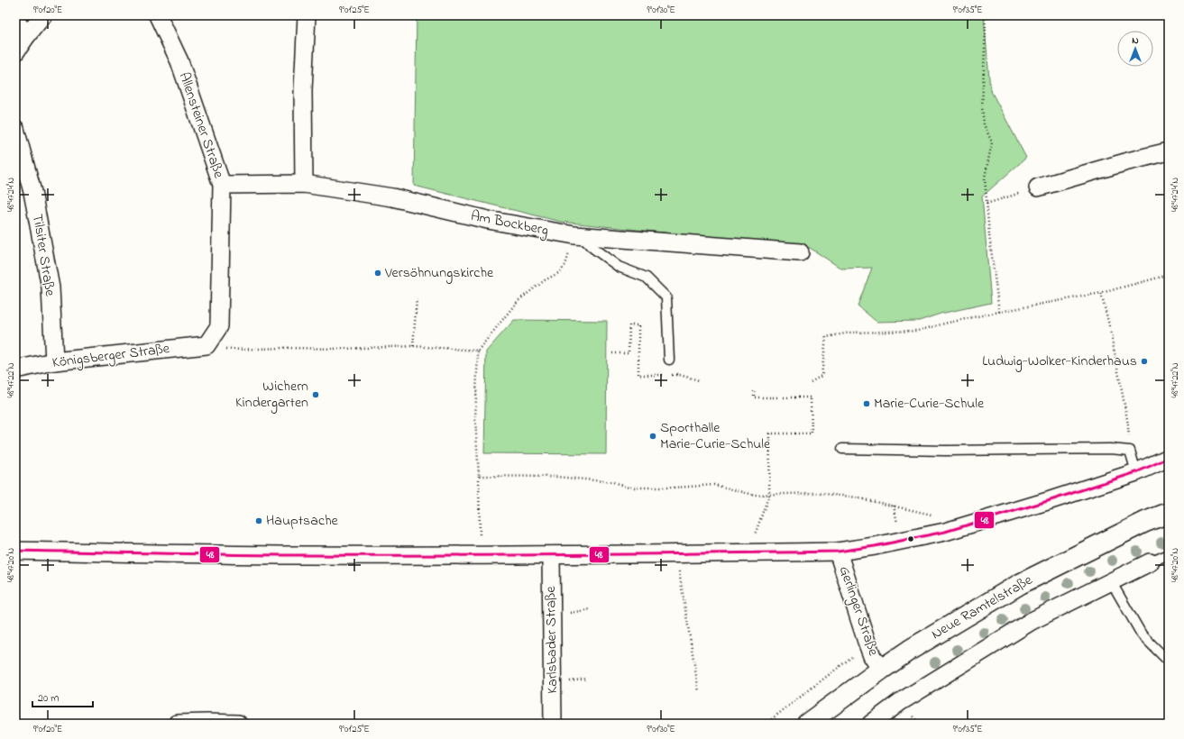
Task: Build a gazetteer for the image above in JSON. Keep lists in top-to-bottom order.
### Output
{
  "streets": {
    "main road": ["Neue Ramtelstraße"],
    "street": [
      "Allensteiner Straße",
      "Am Bockberg",
      "Tilsiter Straße",
      "Königsberger Straße",
      "Gerlinger Straße",
      "Karlsbader Straße"
    ]
  },
  "crossings": [
    ["Allensteiner Straße", "Am Bockberg"],
    ["Allensteiner Straße", "Königsberger Straße"],
    ["Tilsiter Straße", "Königsberger Straße"],
    ["Neue Ramtelstraße", "Gerlinger Straße"],
    ["Gerlinger Straße", "Karlsbader Straße"]
  ],
  "places": [
    "Versöhnungskirche",
    "Ludwig-Wolker-Kinderhaus",
    "Wichern Kindergarten",
    "Marie-Curie-Schule",
    "Sporthalle Marie-Curie-Schule",
    "Hauptsache"
  ],
  "lines": ["transit line 48"],
  "scale_bar": "20 m",
  "north": "top",
  "coordinates": [
    "9°01'20\"E",
    "9°01'25\"E",
    "9°01'30\"E",
    "9°01'35\"E",
    "48°47'24\"N",
    "48°47'22\"N",
    "48°47'20\"N"
  ]
}
